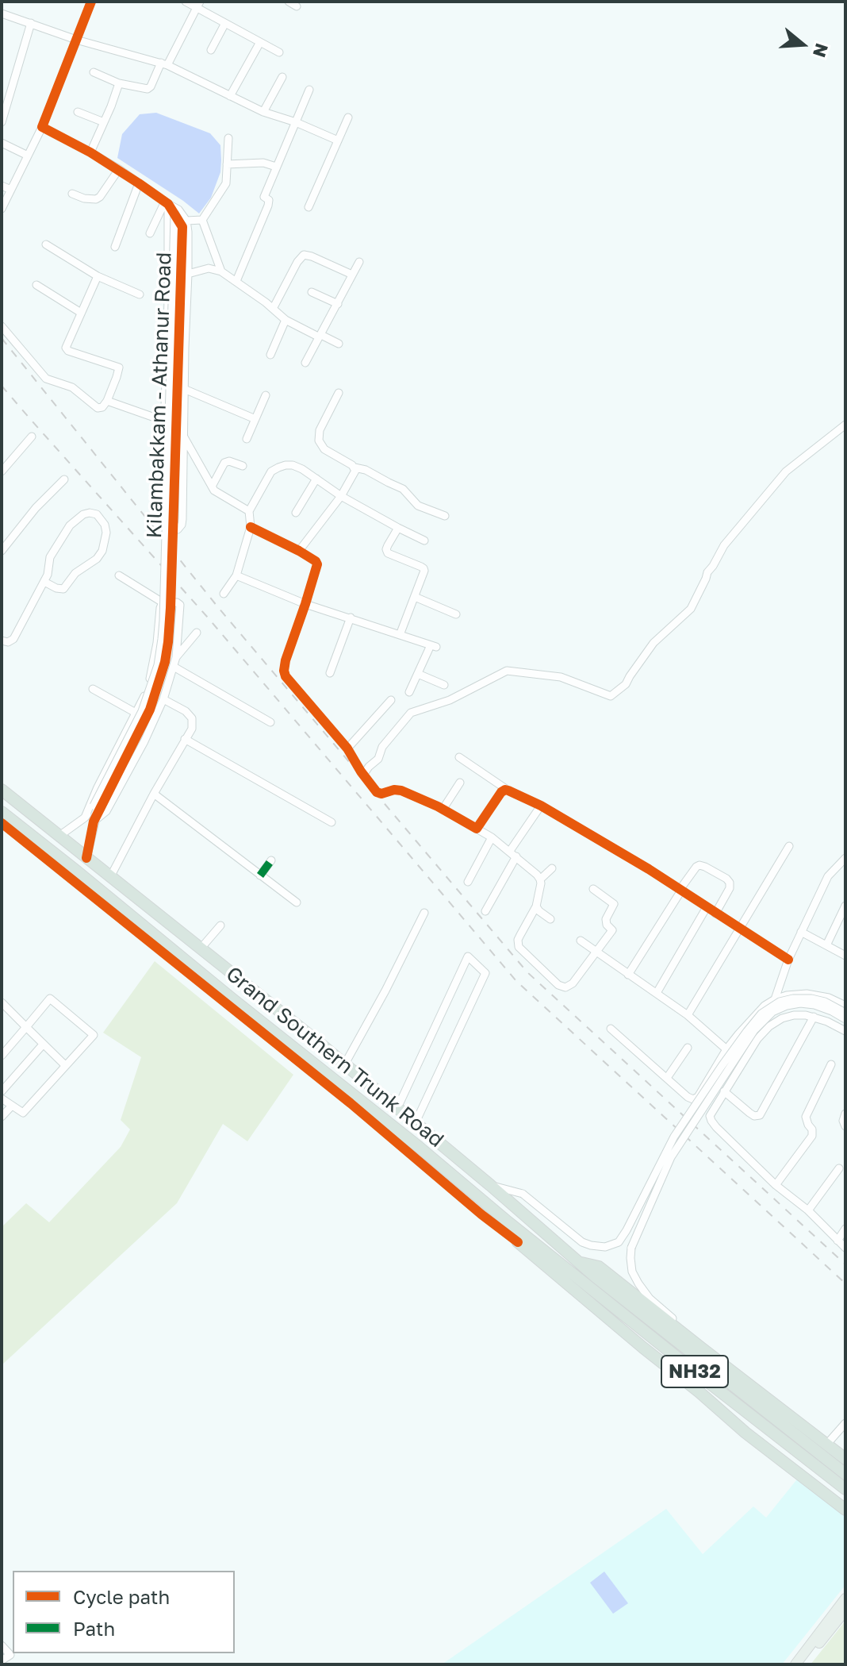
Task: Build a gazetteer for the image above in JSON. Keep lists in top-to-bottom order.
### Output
{
  "streets": {
    "highway": ["Grand Southern Trunk Road", "NH32"],
    "street": ["Kilambakkam - Athanur Road"]
  },
  "crossings": [
    ["Kilambakkam - Athanur Road", "Grand Southern Trunk Road"],
    ["Kilambakkam - Athanur Road", "NH32"],
    ["Grand Southern Trunk Road", "NH32"]
  ],
  "legend": ["Cycle path", "Path"],
  "north": "right"
}
